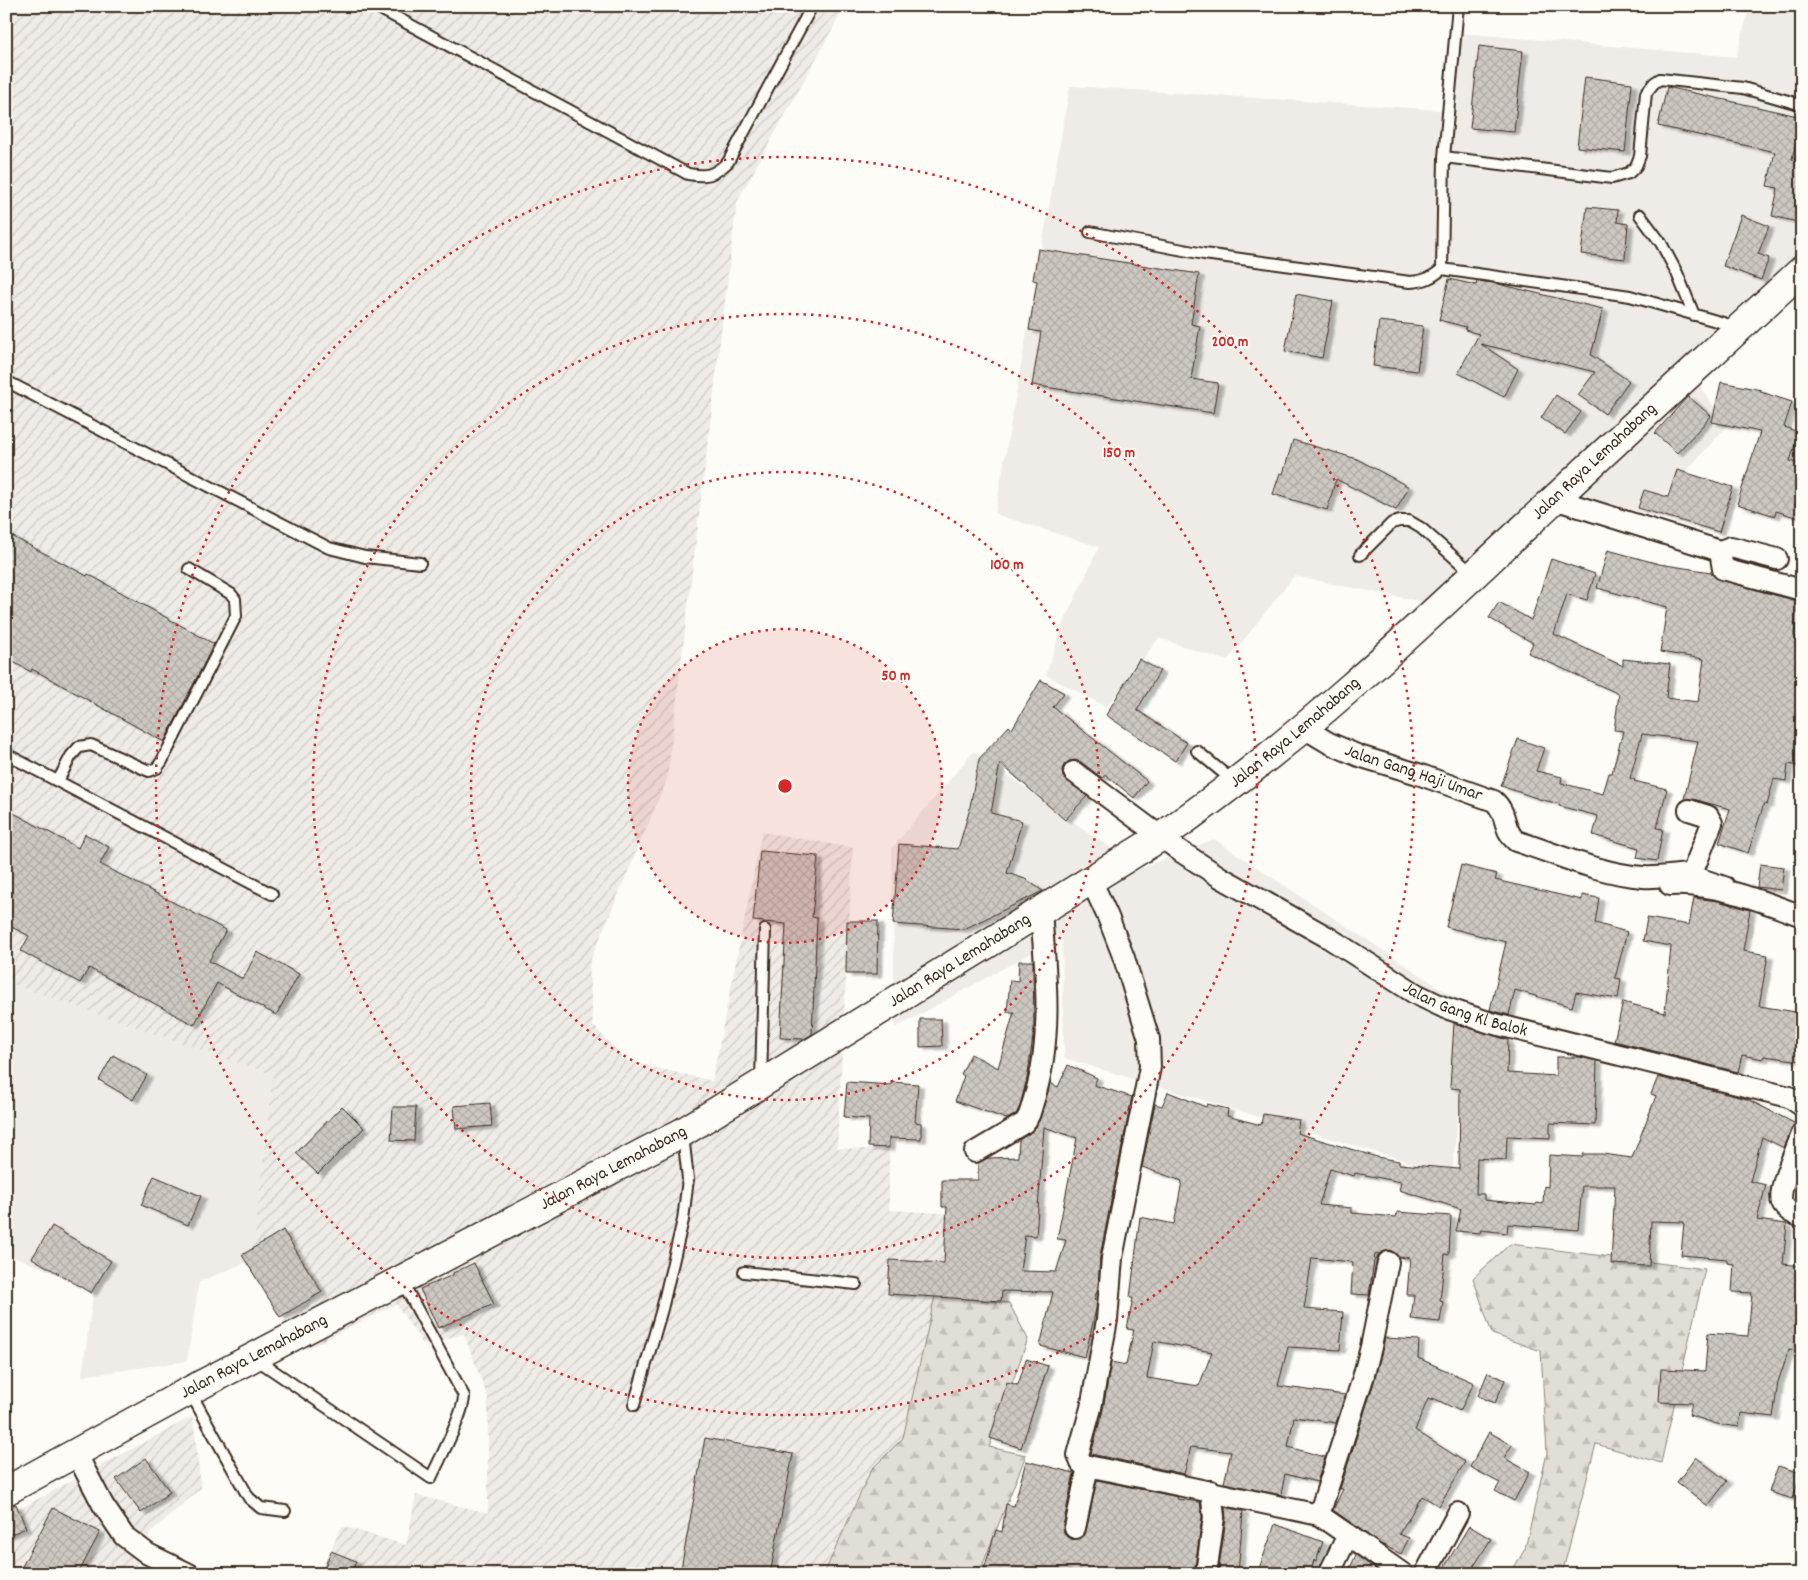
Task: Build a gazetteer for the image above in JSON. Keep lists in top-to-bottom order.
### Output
{
  "streets": {
    "main road": ["Jalan Raya Lemahabang"],
    "street": ["Jalan Gang Haji Umar", "Jalan Gang Kl Balok"]
  },
  "crossings": [
    ["Jalan Raya Lemahabang", "Jalan Gang Haji Umar"],
    ["Jalan Raya Lemahabang", "Jalan Gang Kl Balok"]
  ],
  "rings": [
    "200 m",
    "150 m",
    "100 m",
    "50 m"
  ]
}
